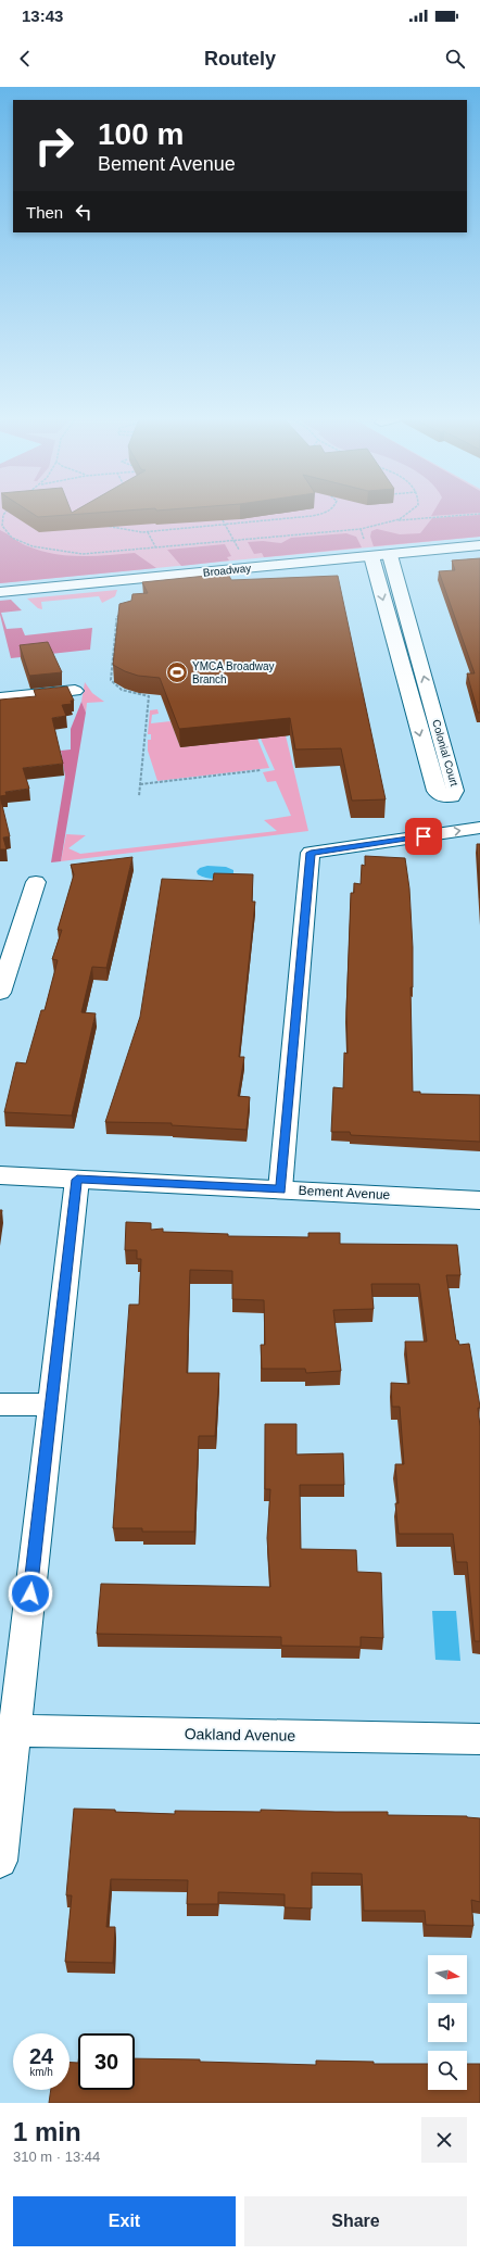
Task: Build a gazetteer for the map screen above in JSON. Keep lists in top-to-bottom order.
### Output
{
  "streets": {
    "street": [
      "Broadway",
      "Colonial Court",
      "Bement Avenue",
      "Oakland Avenue"
    ]
  },
  "crossings": [
    ["Broadway", "Colonial Court"]
  ],
  "places": {
    "sports": ["YMCA Broadway Branch"]
  },
  "north": "right",
  "page": {
    "status": "13:43",
    "header": "Routely",
    "turn": ["100 m", "Bement Avenue"],
    "then": "Then",
    "speed": "24 km/h",
    "limit": "30",
    "heading": ["1 min", "310 m · 13:44"],
    "buttons": ["Exit", "Share"]
  }
}
